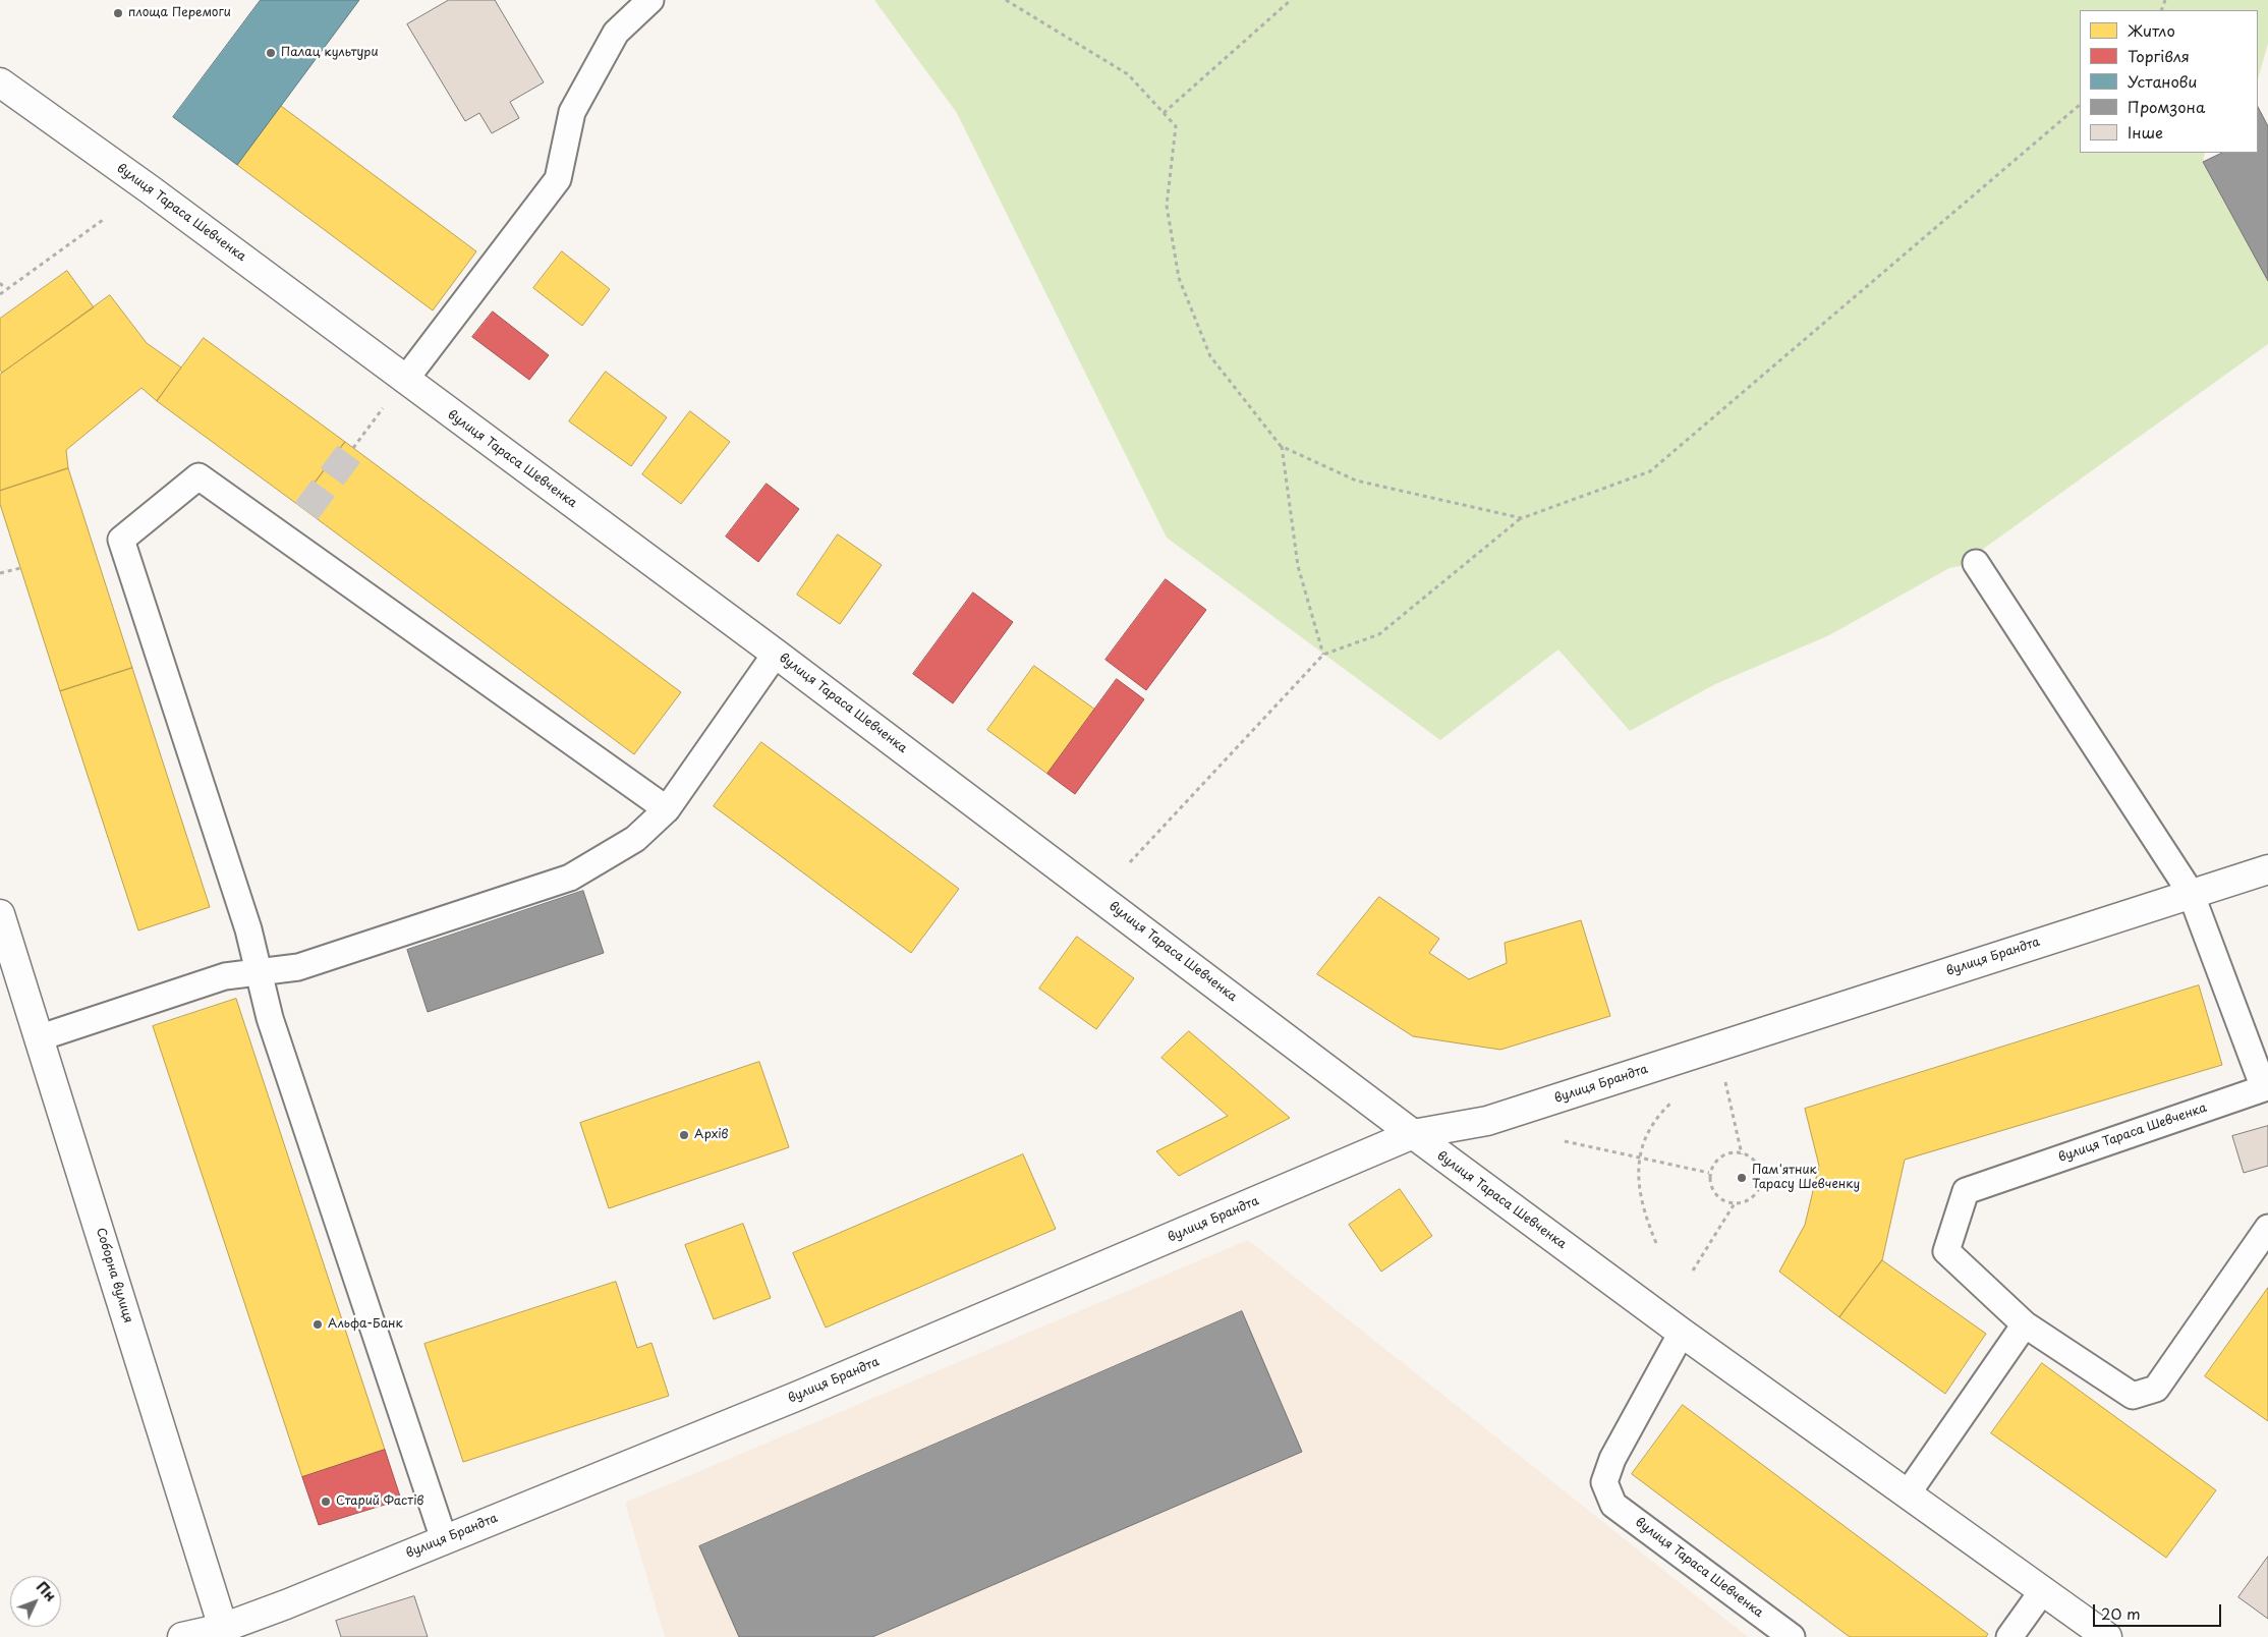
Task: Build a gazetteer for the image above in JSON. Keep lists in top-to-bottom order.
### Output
{
  "streets": {
    "main road": ["вулиця Тараса Шевченка", "вулиця Брандта", "Соборна вулиця"]
  },
  "crossings": [
    ["вулиця Тараса Шевченка", "вулиця Брандта"],
    ["вулиця Брандта", "Соборна вулиця"]
  ],
  "places": [
    "площа Перемоги",
    "Палац культури",
    "Архів",
    "Пам'ятник Тарасу Шевченку",
    "Альфа-Банк",
    "Старий Фастів"
  ],
  "legend": [
    "Житло",
    "Торгівля",
    "Установи",
    "Промзона",
    "Інше"
  ],
  "scale_bar": "20 m",
  "north": "top right"
}
